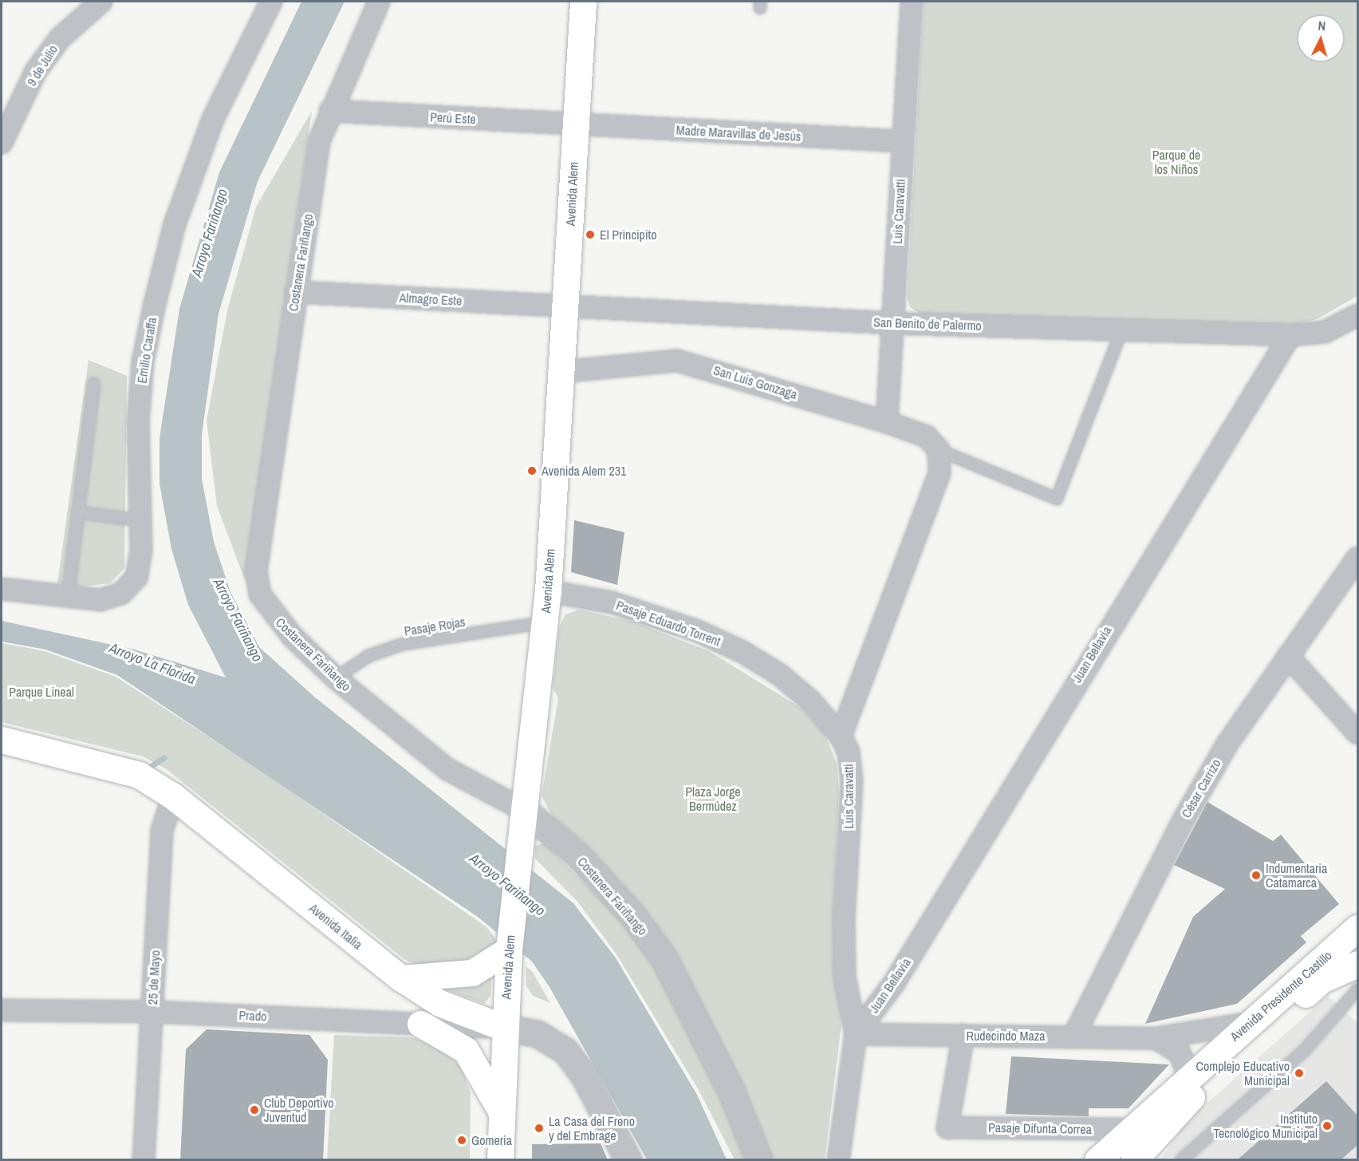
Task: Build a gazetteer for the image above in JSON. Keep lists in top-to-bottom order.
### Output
{
  "streets": {
    "main road": ["Avenida Alem", "Avenida Italia", "Avenida Presidente Castillo"],
    "street": [
      "9 de Julio",
      "Perú Este",
      "Madre Maravillas de Jesús",
      "Luis Caravatti",
      "Costanera Fariñango",
      "Almagro Este",
      "San Benito de Palermo",
      "Emilio Caraffa",
      "San Luis Gonzaga",
      "Pasaje Eduardo Torrent",
      "Juan Bellavia",
      "César Carrizo",
      "25 de Mayo",
      "Prado",
      "Rudecindo Maza",
      "Pasaje Difunta Correa"
    ],
    "lane": ["Pasaje Rojas"]
  },
  "crossings": [
    ["Perú Este", "Madre Maravillas de Jesús"],
    ["Perú Este", "Avenida Alem"],
    ["Perú Este", "Costanera Fariñango"],
    ["Madre Maravillas de Jesús", "Avenida Alem"],
    ["Madre Maravillas de Jesús", "Luis Caravatti"],
    ["Avenida Alem", "Costanera Fariñango"],
    ["Avenida Alem", "Almagro Este"],
    ["Avenida Alem", "San Benito de Palermo"],
    ["Avenida Alem", "San Luis Gonzaga"],
    ["Avenida Alem", "Pasaje Eduardo Torrent"],
    ["Avenida Alem", "Pasaje Rojas"],
    ["Avenida Alem", "Avenida Italia"],
    ["Avenida Alem", "Prado"],
    ["Luis Caravatti", "San Benito de Palermo"],
    ["Luis Caravatti", "San Luis Gonzaga"],
    ["Luis Caravatti", "Pasaje Eduardo Torrent"],
    ["Luis Caravatti", "Juan Bellavia"],
    ["Luis Caravatti", "Rudecindo Maza"],
    ["Costanera Fariñango", "Almagro Este"],
    ["Costanera Fariñango", "Pasaje Rojas"],
    ["Almagro Este", "San Benito de Palermo"],
    ["San Benito de Palermo", "Juan Bellavia"],
    ["Juan Bellavia", "Rudecindo Maza"],
    ["César Carrizo", "Rudecindo Maza"],
    ["Avenida Italia", "25 de Mayo"],
    ["Avenida Italia", "Prado"],
    ["25 de Mayo", "Prado"],
    ["Avenida Presidente Castillo", "Rudecindo Maza"],
    ["Avenida Presidente Castillo", "Pasaje Difunta Correa"],
    ["Rudecindo Maza", "Pasaje Difunta Correa"]
  ],
  "water": ["Arroyo Fariñango", "Arroyo La Florida"],
  "parks": ["Parque de los Niños", "Parque Lineal", "Plaza Jorge Bermúdez"],
  "places": [
    "El Principito",
    "Avenida Alem 231",
    "Indumentaria Catamarca",
    "Complejo Educativo Municipal",
    "Club Deportivo Juventud",
    "Instituto Tecnológico Municipal",
    "La Casa del Freno y del Embrage",
    "Gomeria"
  ],
  "north": "top"
}
